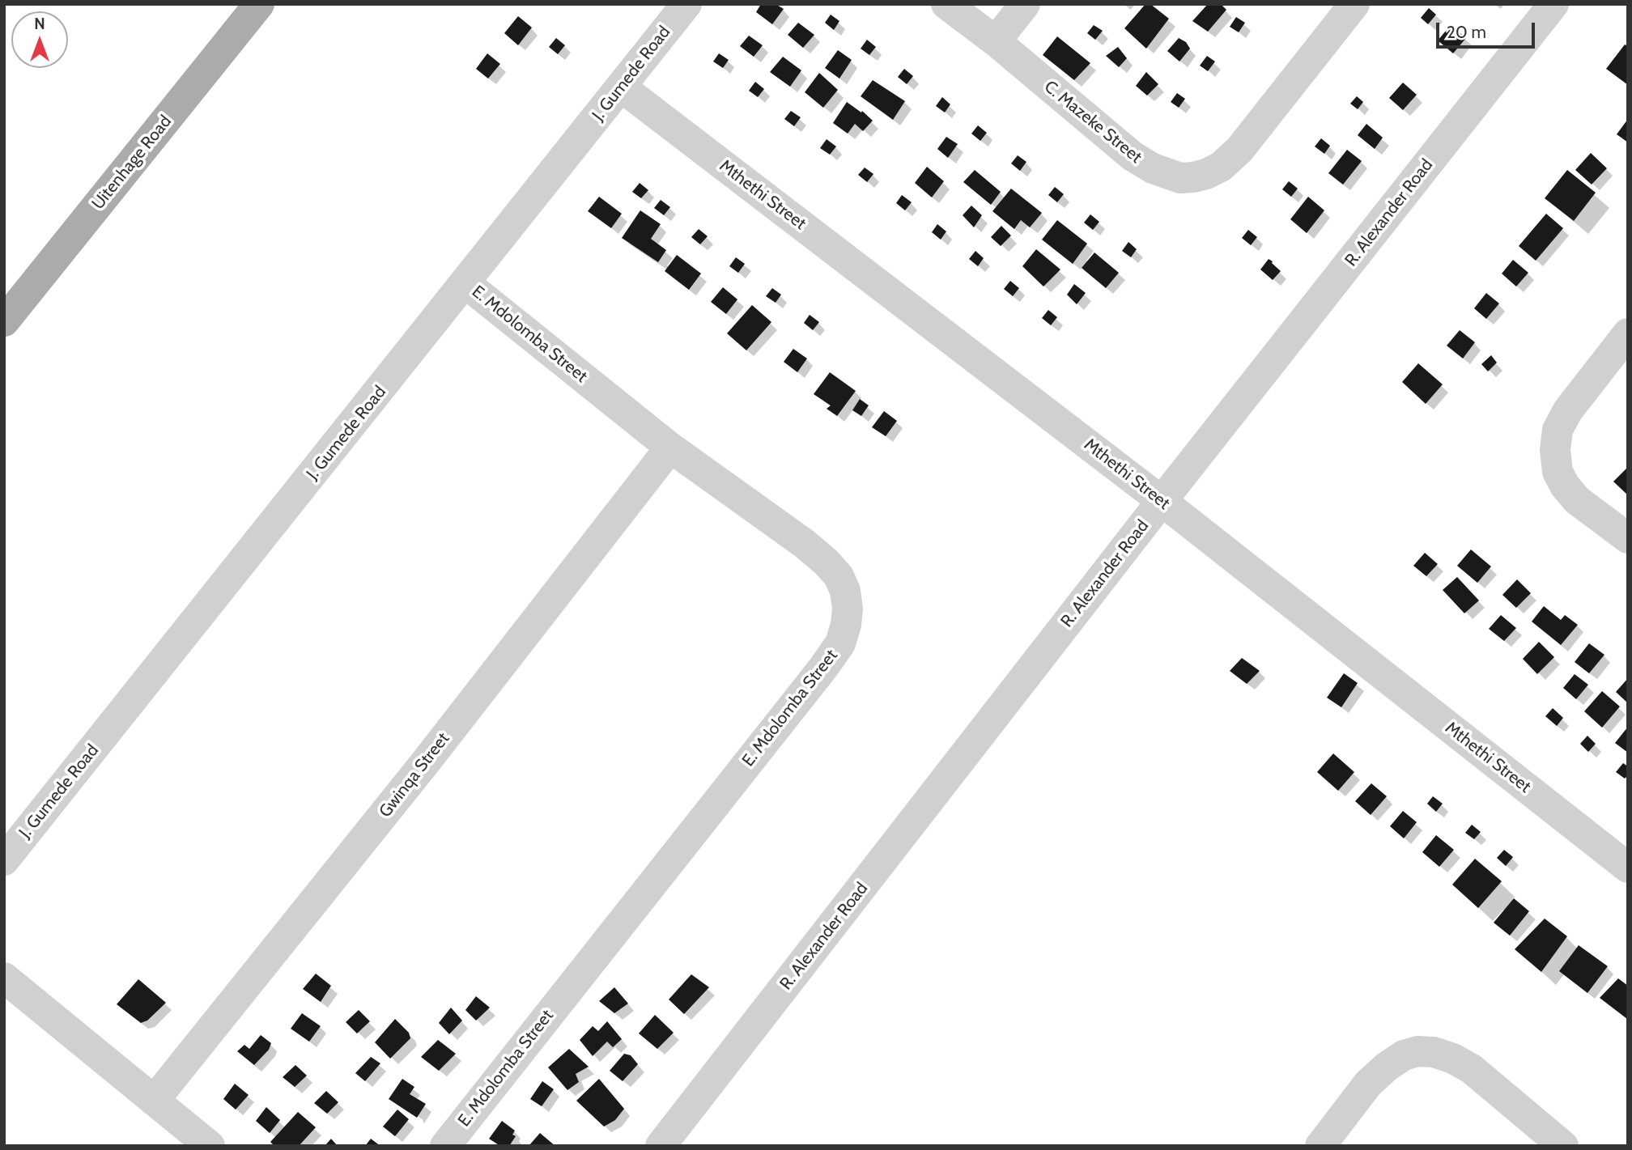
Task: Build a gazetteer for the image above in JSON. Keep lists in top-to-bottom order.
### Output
{
  "streets": {
    "main road": ["Uitenhage Road"],
    "street": [
      "J. Gumede Road",
      "C. Mazeke Street",
      "Mthethi Street",
      "R. Alexander Road",
      "E. Mdolomba Street",
      "Gwinqa Street"
    ]
  },
  "crossings": [
    ["J. Gumede Road", "Mthethi Street"],
    ["J. Gumede Road", "E. Mdolomba Street"],
    ["Mthethi Street", "R. Alexander Road"],
    ["E. Mdolomba Street", "Gwinqa Street"]
  ],
  "scale_bar": "20 m",
  "north": "top"
}
